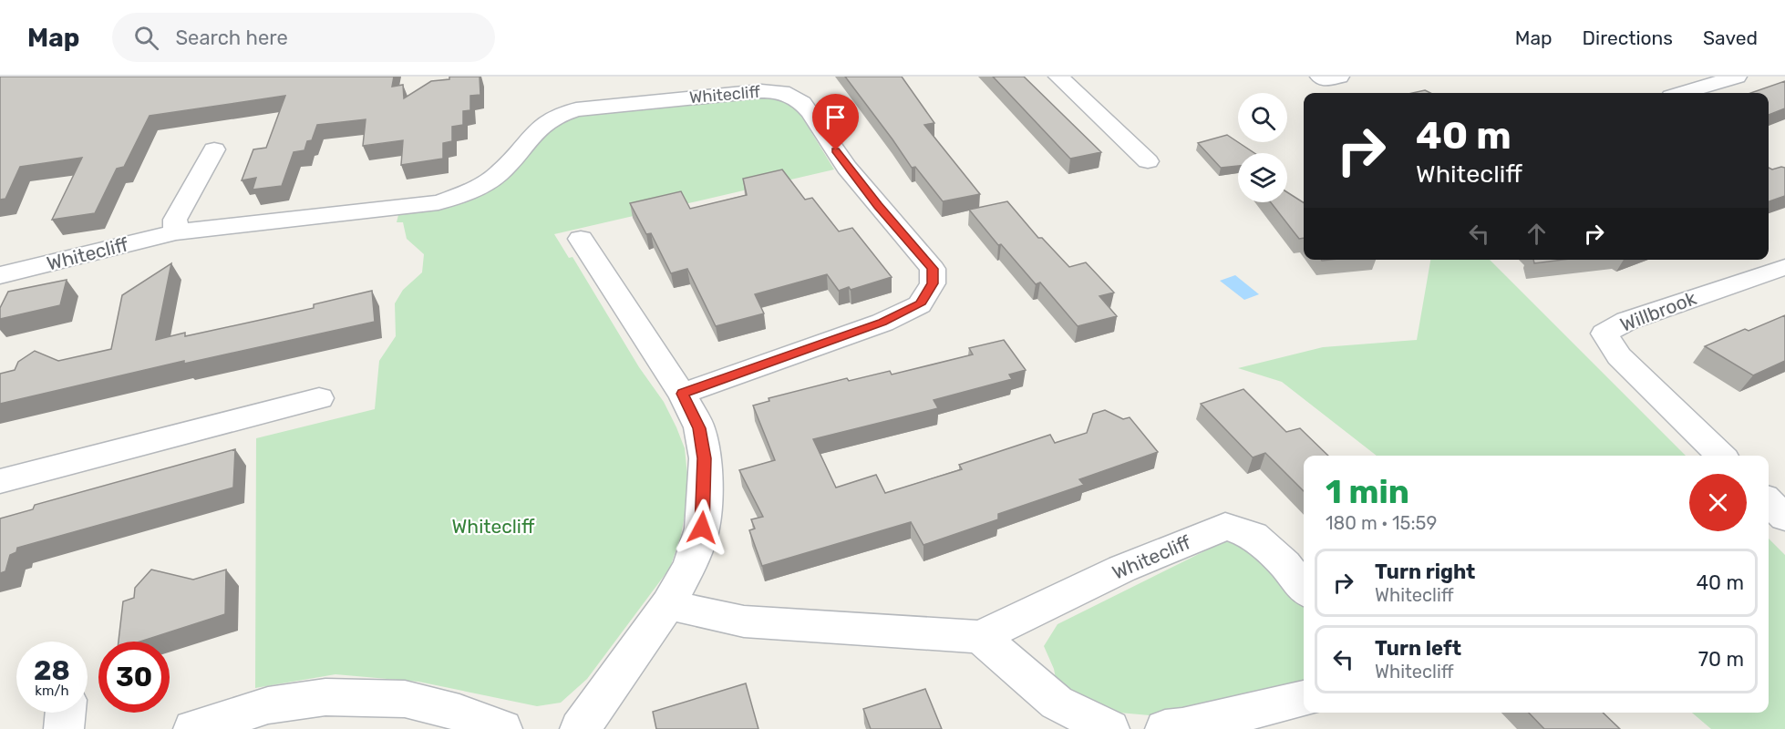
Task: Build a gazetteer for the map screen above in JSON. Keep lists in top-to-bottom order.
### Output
{
  "streets": {
    "street": ["Whitecliff", "Willbrook"]
  },
  "parks": ["Whitecliff"],
  "page": {
    "header": "Map",
    "search": "Search here",
    "nav": ["Map", "Directions", "Saved"],
    "turn": ["40 m", "Whitecliff"],
    "heading": ["1 min", "180 m · 15:59"],
    "list": [
      {
        "name": "Turn right",
        "note": "Whitecliff",
        "value": "40 m"
      },
      {
        "name": "Turn left",
        "note": "Whitecliff",
        "value": "70 m"
      }
    ],
    "speed": "28 km/h",
    "limit": "30"
  }
}
